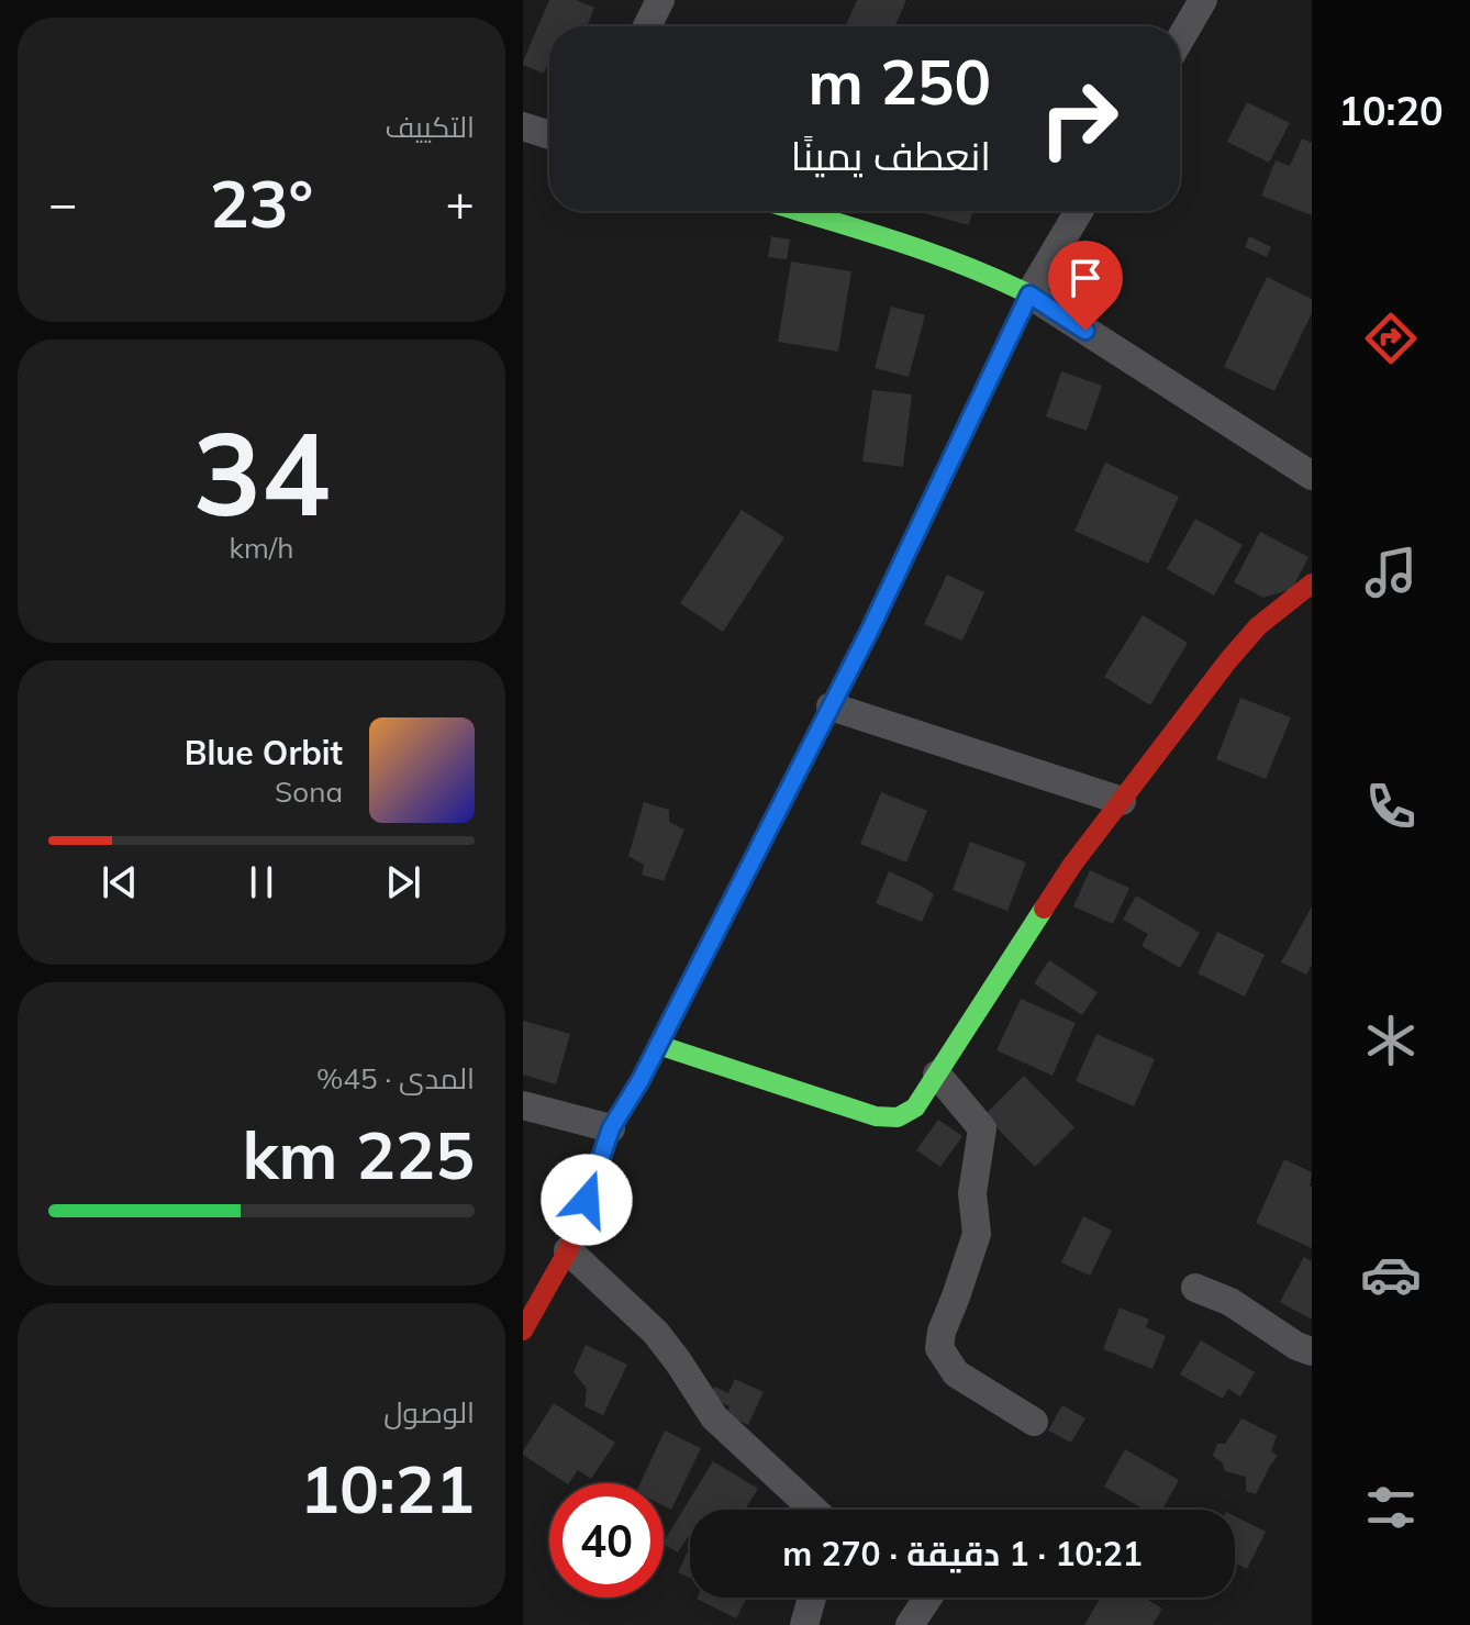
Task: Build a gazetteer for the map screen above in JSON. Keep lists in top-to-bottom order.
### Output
{
  "page": {
    "tabs": "10:20",
    "tile": [
      "التكييف",
      ["34", "km/h"],
      ["المدى · 45%", "225 km"],
      ["الوصول", "10:21"]
    ],
    "turn": ["250 m", "انعطف يمينًا"],
    "heat": ["−", "23°", "+"],
    "song": ["Blue Orbit", "Sona"],
    "limit": "40",
    "trip": "10:21 · 1 دقيقة · 270 m"
  }
}
